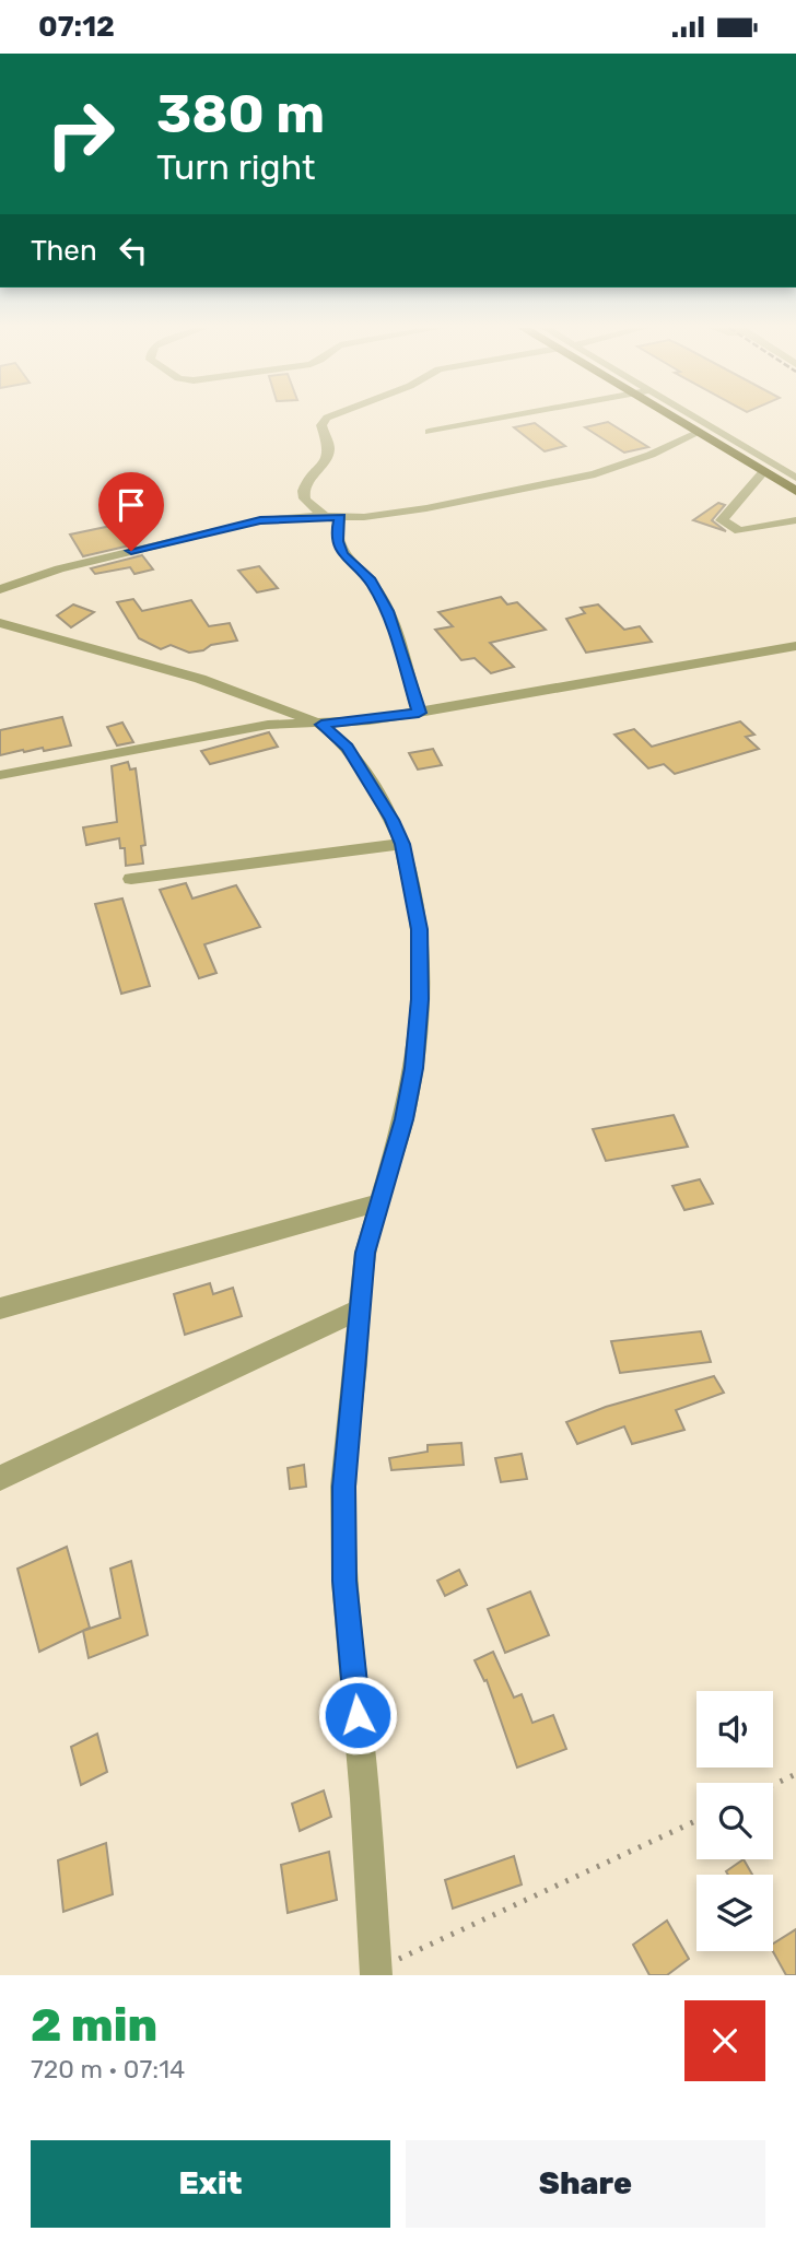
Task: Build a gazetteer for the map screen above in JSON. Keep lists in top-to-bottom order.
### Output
{
  "page": {
    "status": "07:12",
    "turn": ["380 m", "Turn right"],
    "then": "Then",
    "heading": ["2 min", "720 m · 07:14"],
    "buttons": ["Exit", "Share"]
  }
}
